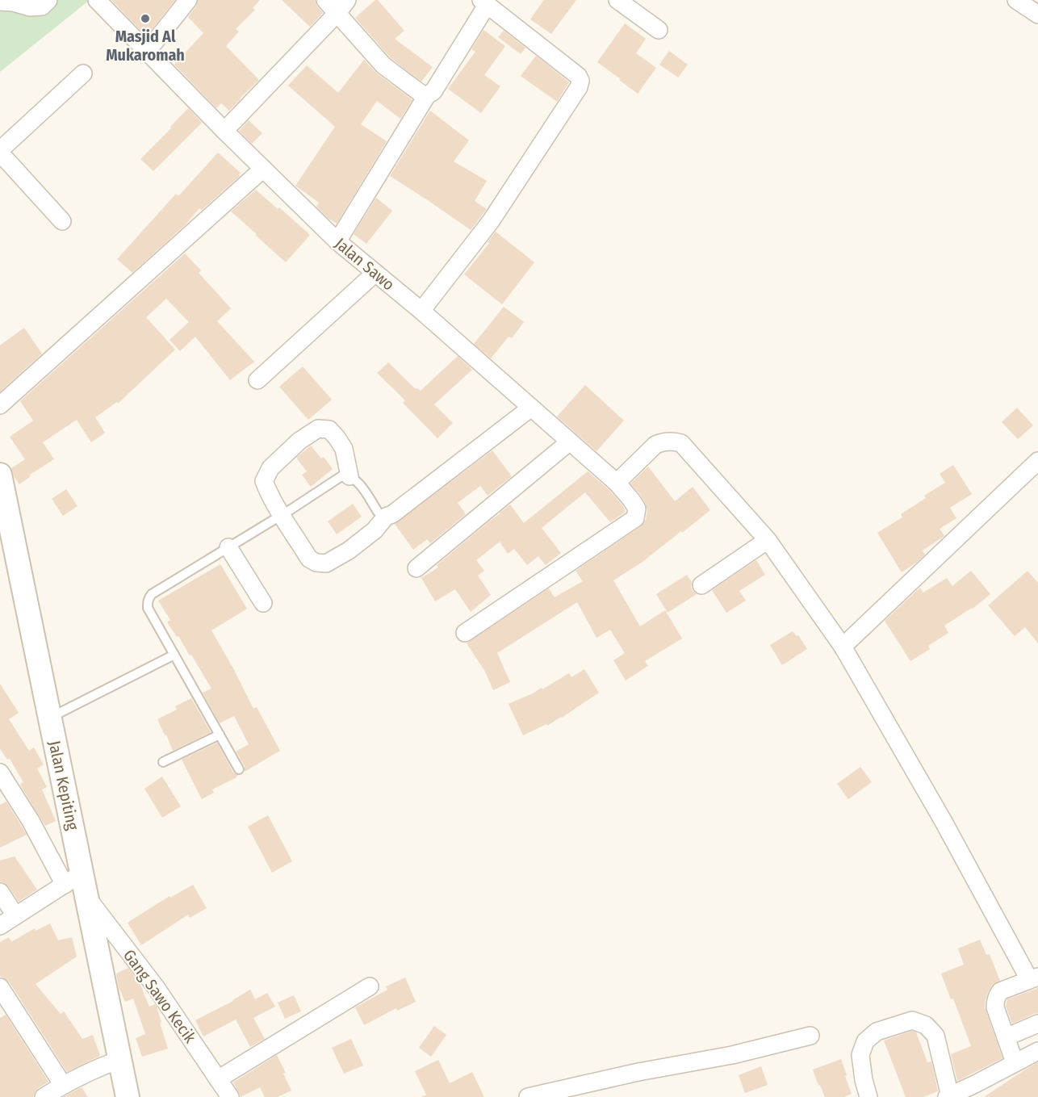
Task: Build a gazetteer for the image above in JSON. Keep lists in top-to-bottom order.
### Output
{
  "streets": {
    "main road": ["Jalan Kepiting"],
    "street": ["Jalan Sawo", "Gang Sawo Kecik"]
  },
  "crossings": [
    ["Jalan Kepiting", "Gang Sawo Kecik"]
  ],
  "places": ["Masjid Al Mukaromah"]
}
